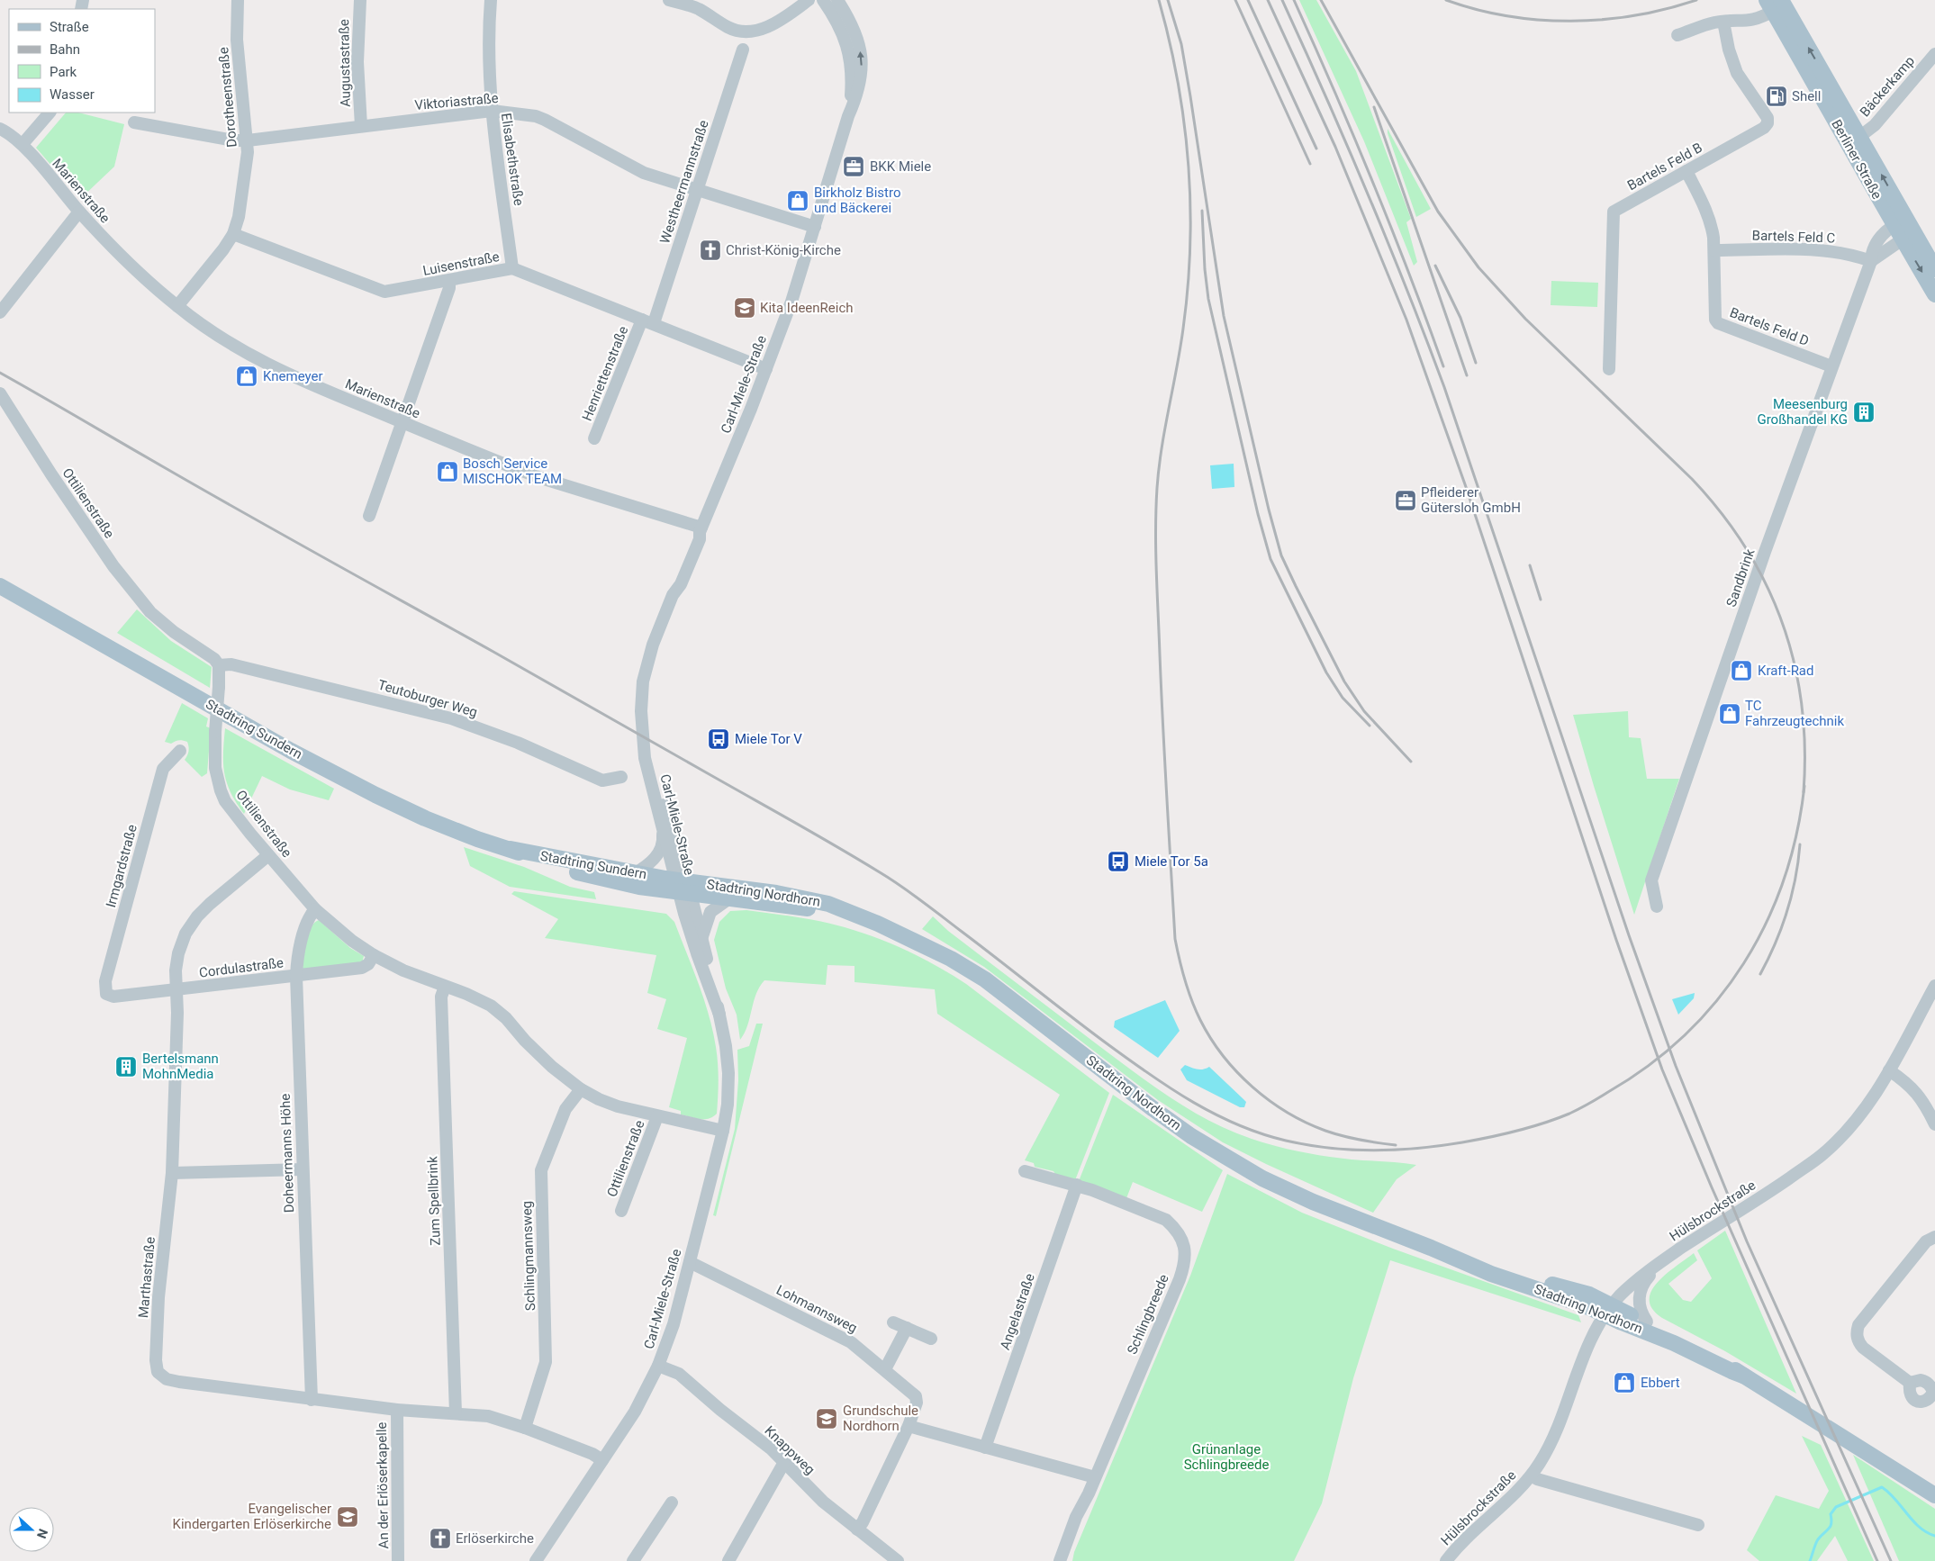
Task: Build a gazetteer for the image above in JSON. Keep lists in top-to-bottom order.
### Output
{
  "streets": {
    "main road": ["Berliner Straße", "Stadtring Sundern", "Stadtring Nordhorn"],
    "street": [
      "Augustastraße",
      "Bäckerkamp",
      "Dorotheenstraße",
      "Viktoriastraße",
      "Elisabethstraße",
      "Bartels Feld B",
      "Westheermannstraße",
      "Marienstraße",
      "Bartels Feld C",
      "Luisenstraße",
      "Bartels Feld D",
      "Henriettenstraße",
      "Carl-Miele-Straße",
      "Ottilienstraße",
      "Sandbrink",
      "Teutoburger Weg",
      "Irmgardstraße",
      "Cordulastraße",
      "Doheermanns Höhe",
      "Zum Spellbrink",
      "Hülsbrockstraße",
      "Schlingmannsweg",
      "Marthastraße",
      "Lohmannsweg",
      "Angelastraße",
      "Schlingbreede",
      "Knappweg",
      "An der Erlöserkapelle"
    ]
  },
  "crossings": [
    ["Augustastraße", "Viktoriastraße"],
    ["Bäckerkamp", "Berliner Straße"],
    ["Dorotheenstraße", "Viktoriastraße"],
    ["Dorotheenstraße", "Marienstraße"],
    ["Dorotheenstraße", "Luisenstraße"],
    ["Viktoriastraße", "Elisabethstraße"],
    ["Viktoriastraße", "Westheermannstraße"],
    ["Viktoriastraße", "Carl-Miele-Straße"],
    ["Elisabethstraße", "Luisenstraße"],
    ["Bartels Feld B", "Bartels Feld D"],
    ["Westheermannstraße", "Luisenstraße"],
    ["Westheermannstraße", "Henriettenstraße"],
    ["Marienstraße", "Carl-Miele-Straße"],
    ["Bartels Feld C", "Bartels Feld D"],
    ["Bartels Feld C", "Sandbrink"],
    ["Luisenstraße", "Henriettenstraße"],
    ["Luisenstraße", "Carl-Miele-Straße"],
    ["Bartels Feld D", "Sandbrink"],
    ["Carl-Miele-Straße", "Ottilienstraße"],
    ["Carl-Miele-Straße", "Stadtring Sundern"],
    ["Carl-Miele-Straße", "Stadtring Nordhorn"],
    ["Carl-Miele-Straße", "Lohmannsweg"],
    ["Carl-Miele-Straße", "Knappweg"],
    ["Ottilienstraße", "Teutoburger Weg"],
    ["Ottilienstraße", "Cordulastraße"],
    ["Ottilienstraße", "Doheermanns Höhe"],
    ["Ottilienstraße", "Zum Spellbrink"],
    ["Ottilienstraße", "Schlingmannsweg"],
    ["Ottilienstraße", "Marthastraße"],
    ["Stadtring Sundern", "Stadtring Nordhorn"],
    ["Irmgardstraße", "Cordulastraße"],
    ["Stadtring Nordhorn", "Hülsbrockstraße"],
    ["Cordulastraße", "Doheermanns Höhe"],
    ["Cordulastraße", "Marthastraße"],
    ["Doheermanns Höhe", "Marthastraße"],
    ["Lohmannsweg", "Knappweg"],
    ["Angelastraße", "Schlingbreede"]
  ],
  "parks": ["Grünanlage Schlingbreede"],
  "places": {
    "fuel station": ["Shell"],
    "office": ["BKK Miele", "Pfleiderer Gütersloh GmbH"],
    "shop": [
      "Birkholz Bistro und Bäckerei",
      "Knemeyer",
      "Bosch Service MISCHOK TEAM",
      "Kraft-Rad",
      "TC Fahrzeugtechnik",
      "Ebbert"
    ],
    "church": ["Christ-König-Kirche", "Erlöserkirche"],
    "school or university": ["Kita IdeenReich", "Grundschule Nordhorn", "Evangelischer Kindergarten Erlöserkirche"],
    "building": ["Meesenburg Großhandel KG", "Bertelsmann MohnMedia"],
    "bus stop": ["Miele Tor V", "Miele Tor 5a"]
  },
  "legend": [
    "Straße",
    "Bahn",
    "Park",
    "Wasser"
  ],
  "north": "right"
}
